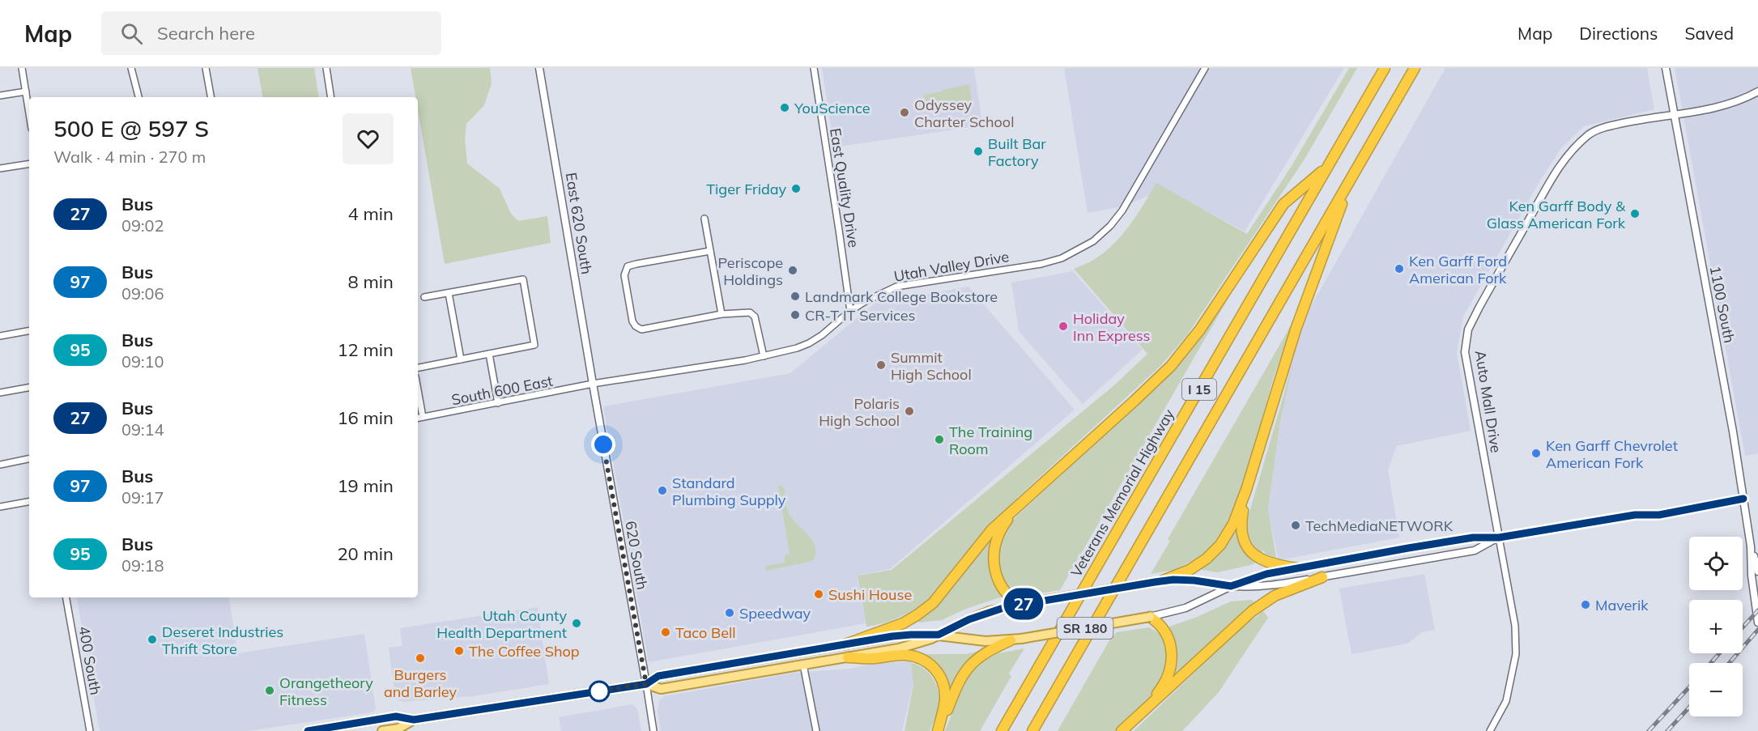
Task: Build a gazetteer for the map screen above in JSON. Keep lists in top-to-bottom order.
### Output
{
  "streets": {
    "highway": ["I 15", "Veterans Memorial Highway"],
    "main road": ["SR 180"],
    "street": [
      "East Quality Drive",
      "East 620 South",
      "Utah Valley Drive",
      "1100 South",
      "South 600 East",
      "Auto Mall Drive",
      "620 South",
      "400 South"
    ]
  },
  "crossings": [
    ["East Quality Drive", "Utah Valley Drive"],
    ["East 620 South", "Utah Valley Drive"],
    ["East 620 South", "South 600 East"],
    ["East 620 South", "620 South"],
    ["Utah Valley Drive", "South 600 East"],
    ["Utah Valley Drive", "620 South"],
    ["1100 South", "Auto Mall Drive"],
    ["South 600 East", "620 South"],
    ["Auto Mall Drive", "SR 180"],
    ["620 South", "SR 180"]
  ],
  "places": [
    "YouScience",
    "Odyssey Charter School",
    "Built Bar Factory",
    "Tiger Friday",
    "Ken Garff Body & Glass American Fork",
    "Ken Garff Ford American Fork",
    "Periscope Holdings",
    "Landmark College Bookstore",
    "CR-T IT Services",
    "Holiday Inn Express",
    "Summit High School",
    "Polaris High School",
    "The Training Room",
    "Ken Garff Chevrolet American Fork",
    "Standard Plumbing Supply",
    "TechMediaNETWORK",
    "Sushi House",
    "Maverik",
    "Speedway",
    "Utah County Health Department",
    "Taco Bell",
    "Deseret Industries Thrift Store",
    "The Coffee Shop",
    "Burgers and Barley",
    "Orangetheory Fitness"
  ],
  "lines": ["bus line 27"],
  "page": {
    "header": "Map",
    "search": "Search here",
    "nav": ["Map", "Directions", "Saved"],
    "on_map": "27",
    "heading": ["500 E @ 597 S", "Walk · 4 min · 270 m"],
    "list": [
      {
        "mark": "27",
        "name": "Bus",
        "note": "09:02",
        "value": "4 min"
      },
      {
        "mark": "97",
        "name": "Bus",
        "note": "09:06",
        "value": "8 min"
      },
      {
        "mark": "95",
        "name": "Bus",
        "note": "09:10",
        "value": "12 min"
      },
      {
        "mark": "27",
        "name": "Bus",
        "note": "09:14",
        "value": "16 min"
      },
      {
        "mark": "97",
        "name": "Bus",
        "note": "09:17",
        "value": "19 min"
      },
      {
        "mark": "95",
        "name": "Bus",
        "note": "09:18",
        "value": "20 min"
      }
    ],
    "map_buttons": ["+", "−"]
  }
}
